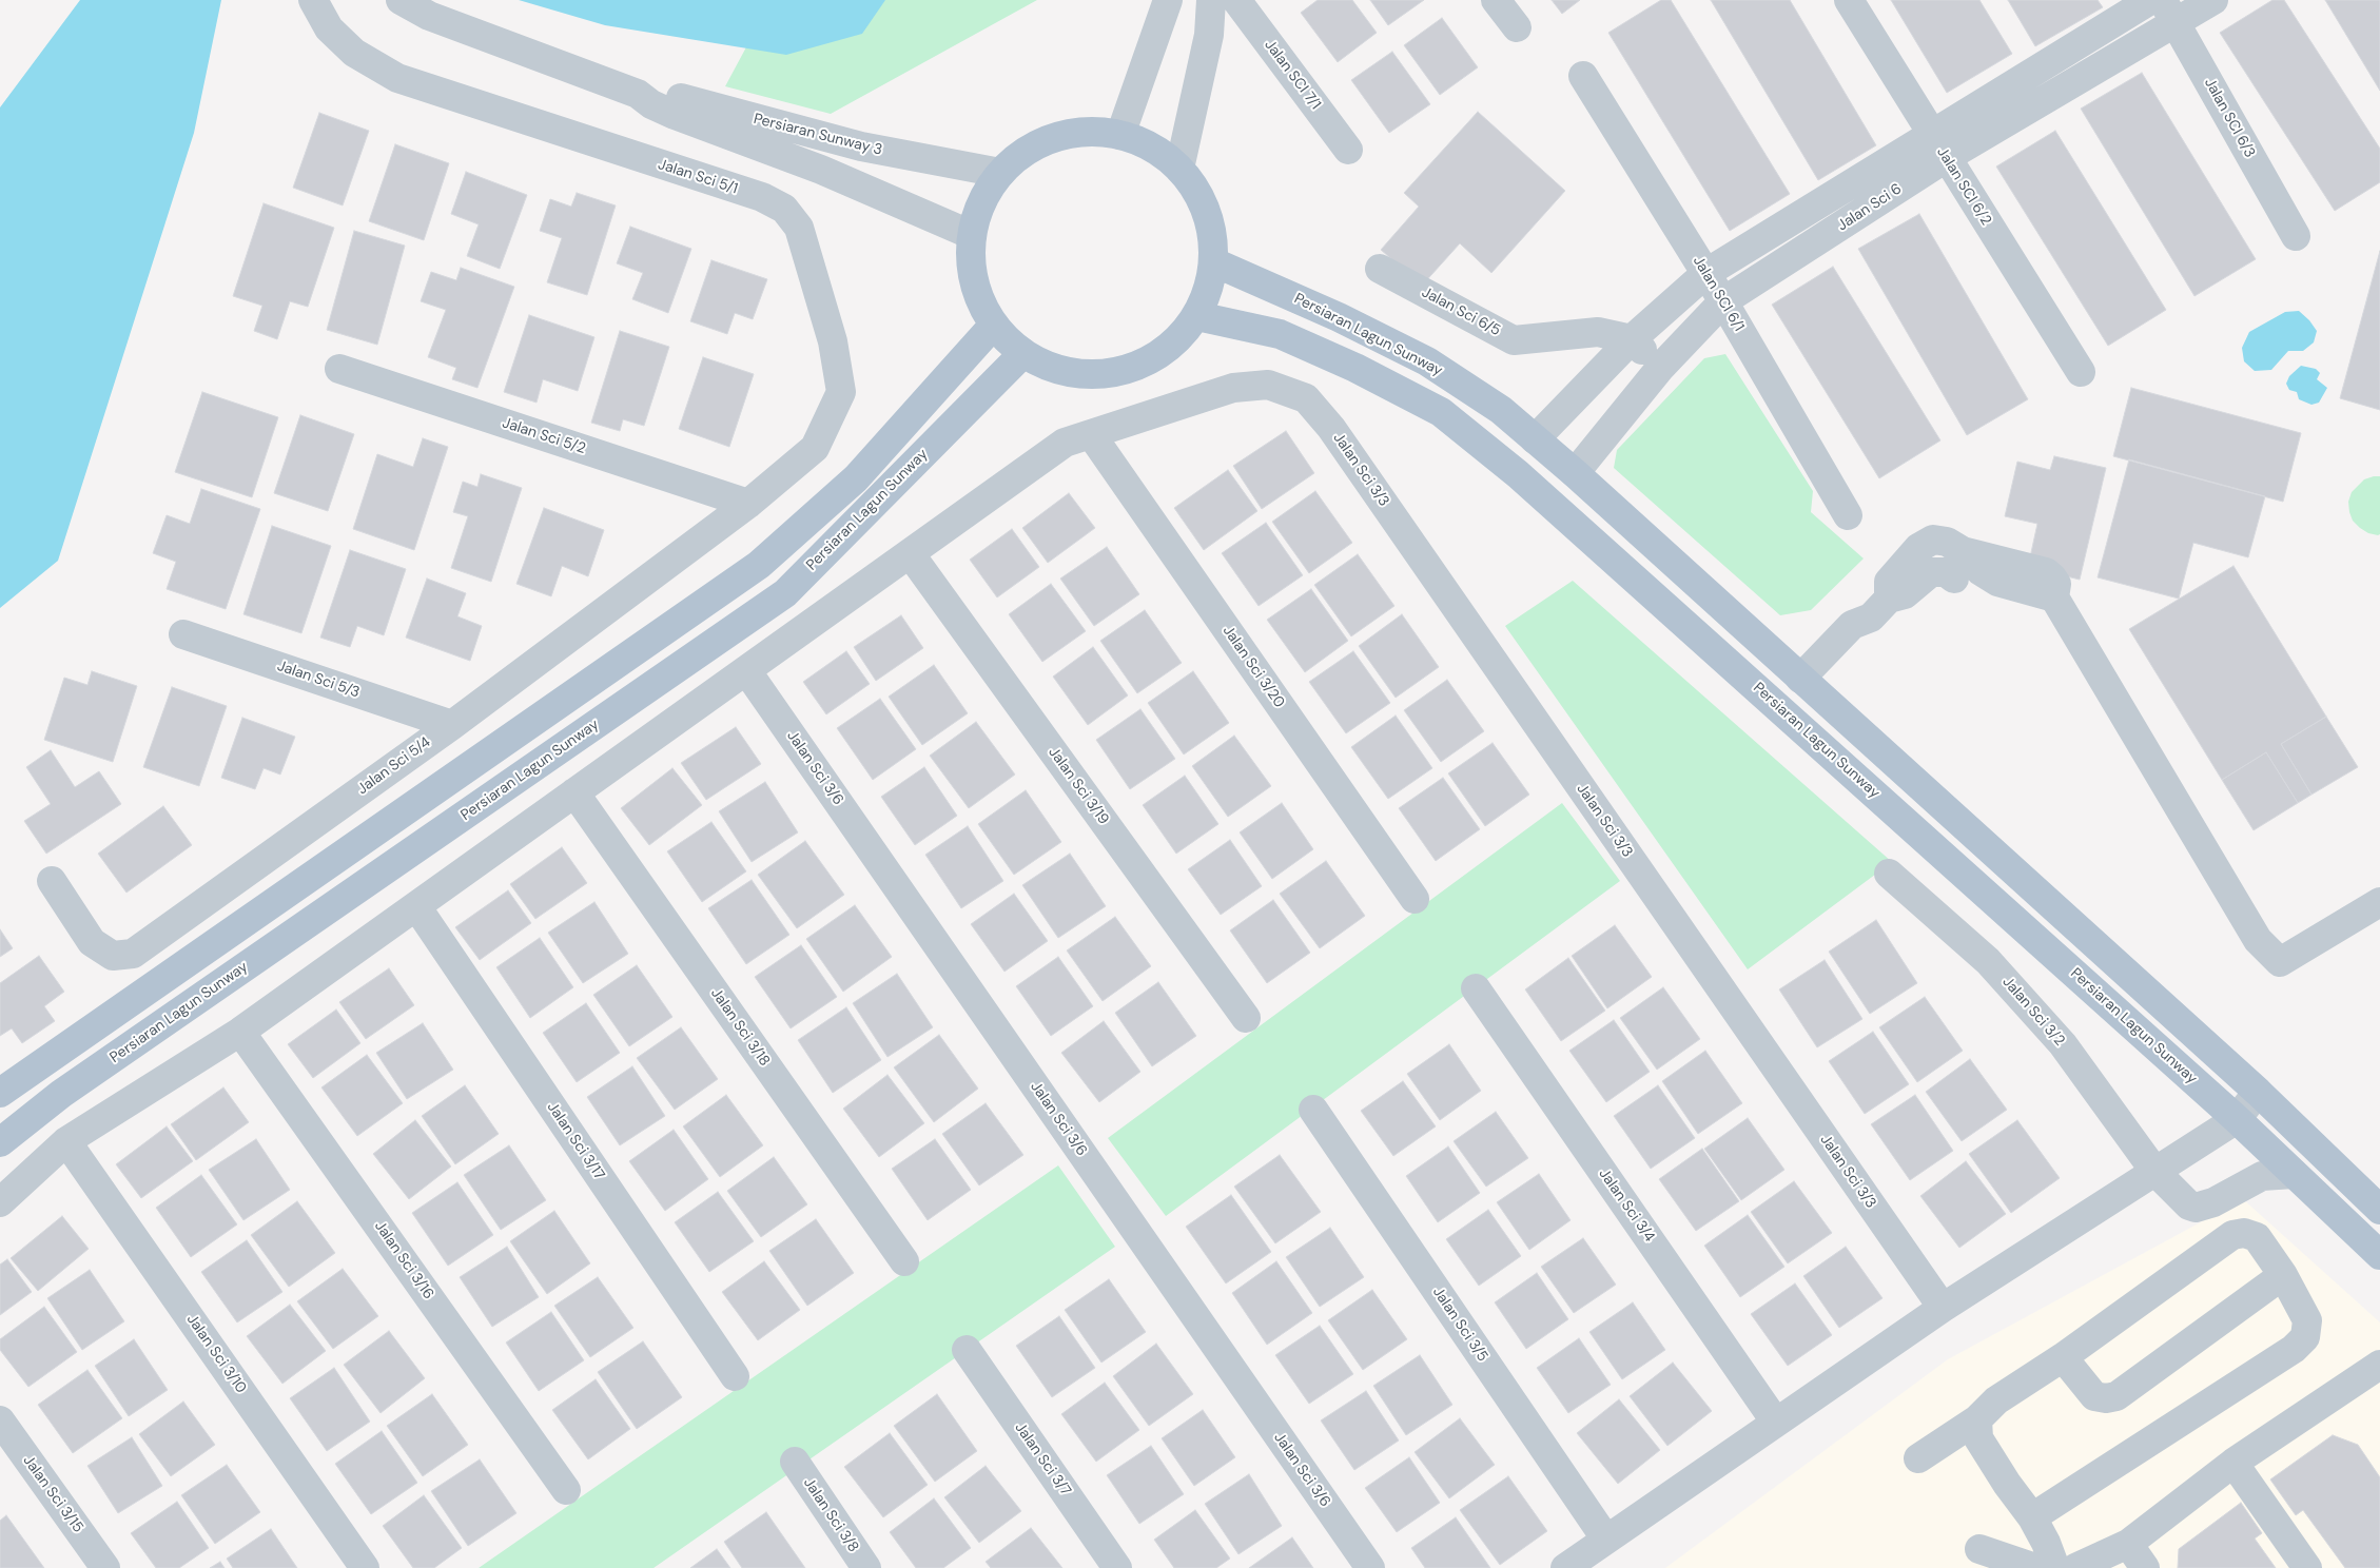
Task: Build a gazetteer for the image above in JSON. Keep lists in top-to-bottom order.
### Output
{
  "streets": {
    "main road": ["Persiaran Lagun Sunway"],
    "street": [
      "Jalan SCI 7/1",
      "Jalan SCI 6/3",
      "Persiaran Sunway 3",
      "Jalan Sci 5/1",
      "Jalan SCI 6/2",
      "Jalan Sci 6",
      "Jalan SCI 6/1",
      "Jalan Sci 6/5",
      "Jalan Sci 5/2",
      "Jalan Sci 3/3",
      "Jalan Sci 3/20",
      "Jalan Sci 5/3",
      "Jalan Sci 5/4",
      "Jalan Sci 3/6",
      "Jalan Sci 3/19",
      "Jalan Sci 3/2",
      "Jalan Sci 3/18",
      "Jalan Sci 3/17",
      "Jalan Sci 3/4",
      "Jalan Sci 3/16",
      "Jalan Sci 3/5",
      "Jalan Sci 3/10",
      "Jalan Sci 3/7",
      "Jalan Sci 3/15",
      "Jalan Sci 3/8"
    ]
  },
  "crossings": [
    ["Jalan SCI 6/3", "Jalan Sci 6"],
    ["Jalan Sci 5/1", "Jalan Sci 5/2"],
    ["Jalan Sci 5/1", "Jalan Sci 5/4"],
    ["Jalan SCI 6/2", "Jalan Sci 6"],
    ["Jalan Sci 6", "Jalan SCI 6/1"],
    ["Jalan Sci 6", "Jalan Sci 6/5"],
    ["Jalan Sci 6", "Persiaran Lagun Sunway"],
    ["Persiaran Lagun Sunway", "Jalan Sci 3/2"],
    ["Jalan Sci 5/2", "Jalan Sci 5/4"],
    ["Jalan Sci 3/3", "Jalan Sci 3/20"],
    ["Jalan Sci 3/3", "Jalan Sci 3/6"],
    ["Jalan Sci 3/3", "Jalan Sci 3/19"],
    ["Jalan Sci 3/3", "Jalan Sci 3/18"],
    ["Jalan Sci 3/3", "Jalan Sci 3/17"],
    ["Jalan Sci 3/3", "Jalan Sci 3/16"],
    ["Jalan Sci 3/3", "Jalan Sci 3/10"],
    ["Jalan Sci 5/3", "Jalan Sci 5/4"]
  ]
}
